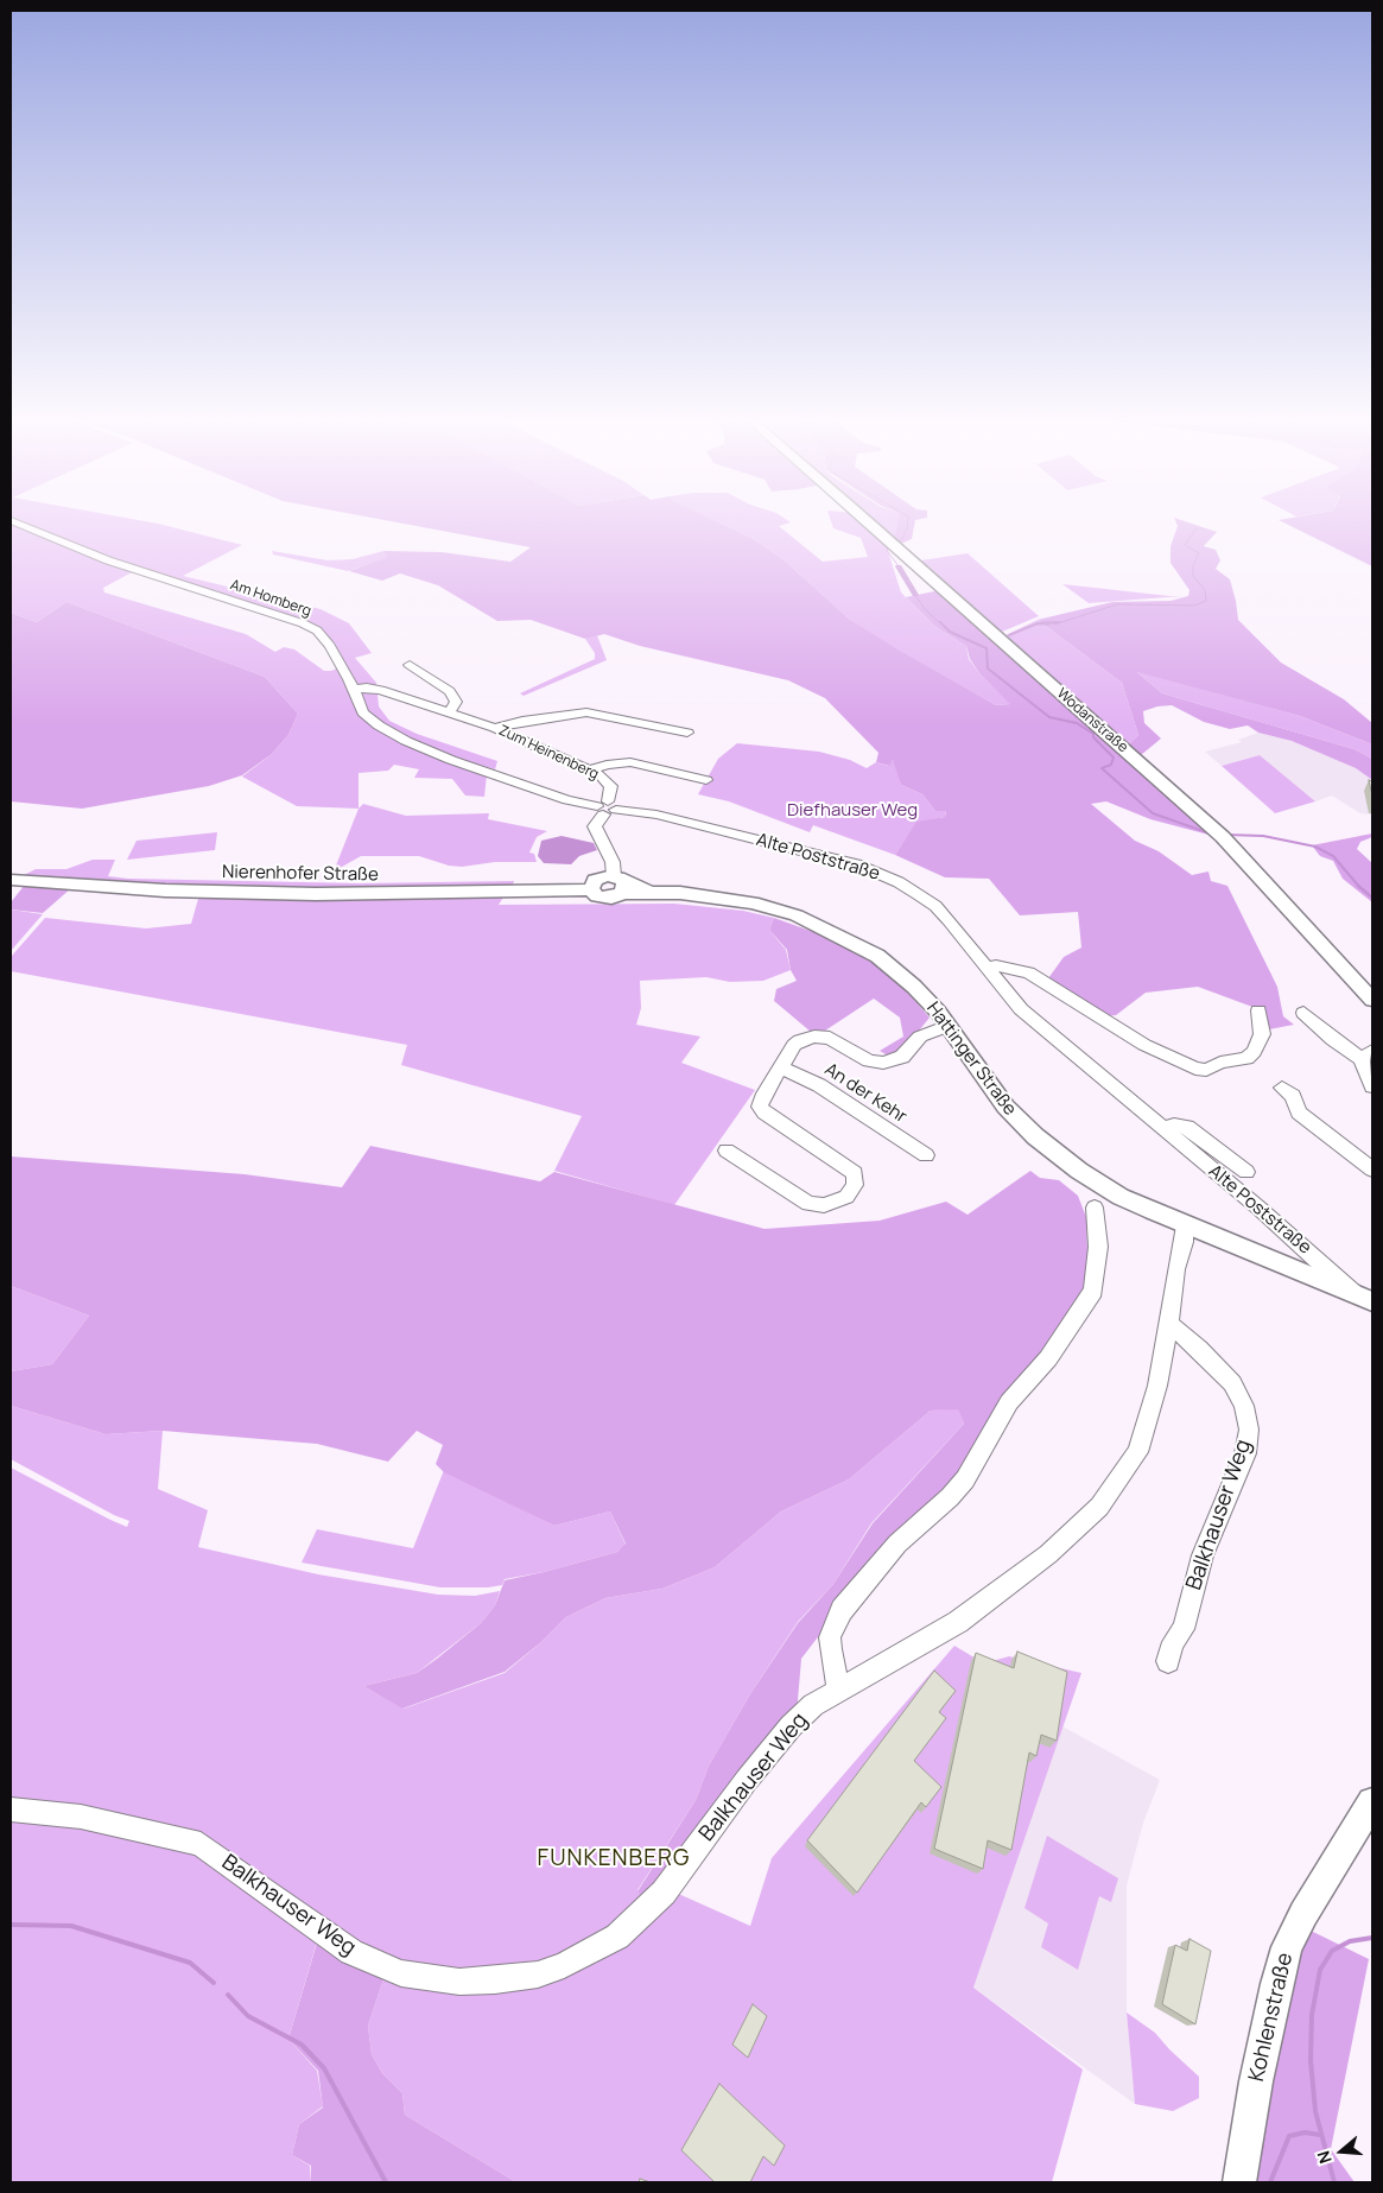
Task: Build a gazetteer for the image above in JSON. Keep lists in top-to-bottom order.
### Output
{
  "streets": {
    "main road": [
      "Wodanstraße",
      "Nierenhofer Straße",
      "Hattinger Straße",
      "Kohlenstraße"
    ],
    "street": [
      "Am Homberg",
      "Zum Heinenberg",
      "Alte Poststraße",
      "An der Kehr",
      "Balkhauser Weg"
    ]
  },
  "crossings": [
    ["Am Homberg", "Alte Poststraße"],
    ["Zum Heinenberg", "Alte Poststraße"],
    ["Zum Heinenberg", "Nierenhofer Straße"],
    ["Zum Heinenberg", "Hattinger Straße"],
    ["Alte Poststraße", "Hattinger Straße"],
    ["Nierenhofer Straße", "Hattinger Straße"],
    ["Hattinger Straße", "An der Kehr"],
    ["Hattinger Straße", "Balkhauser Weg"]
  ],
  "districts": ["FUNKENBERG"],
  "parks": ["Diefhauser Weg"],
  "north": "left"
}
